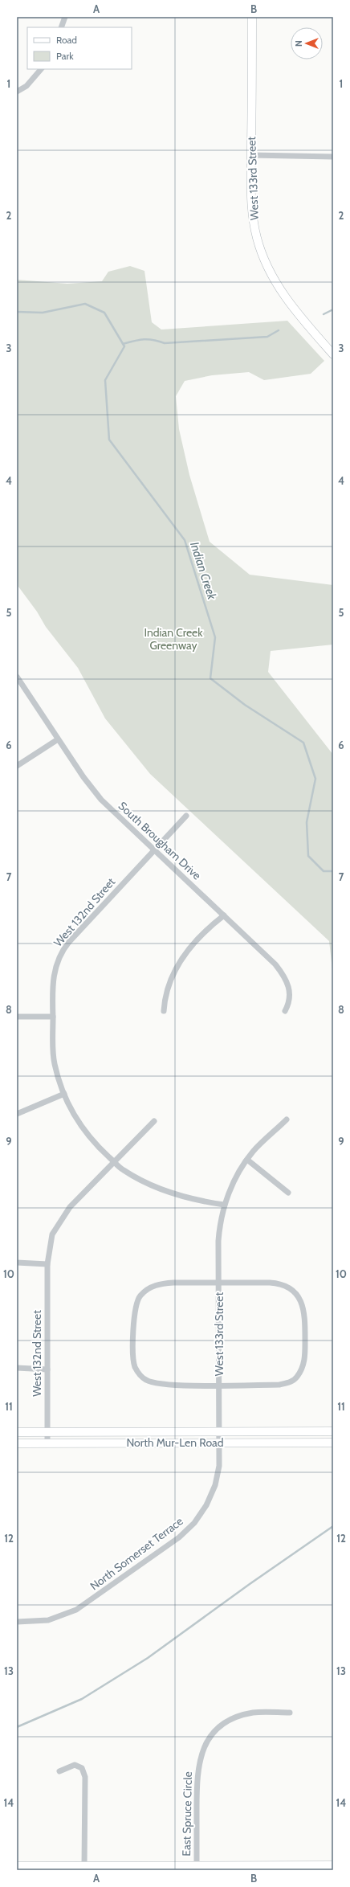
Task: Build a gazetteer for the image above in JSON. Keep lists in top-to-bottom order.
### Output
{
  "streets": {
    "street": [
      "West 133rd Street",
      "South Brougham Drive",
      "West 132nd Street",
      "North Mur-Len Road",
      "North Somerset Terrace",
      "East Spruce Circle"
    ]
  },
  "crossings": [
    ["West 133rd Street", "North Mur-Len Road"],
    ["West 133rd Street", "North Somerset Terrace"],
    ["South Brougham Drive", "West 132nd Street"],
    ["West 132nd Street", "North Mur-Len Road"],
    ["North Mur-Len Road", "North Somerset Terrace"]
  ],
  "water": ["Indian Creek"],
  "parks": ["Indian Creek Greenway"],
  "legend": ["Road", "Park"],
  "north": "left",
  "grid": {
    "columns": ["A", "B"],
    "rows": [
      "1",
      "2",
      "3",
      "4",
      "5",
      "6",
      "7",
      "8",
      "9",
      "10",
      "11",
      "12",
      "13",
      "14"
    ]
  }
}
